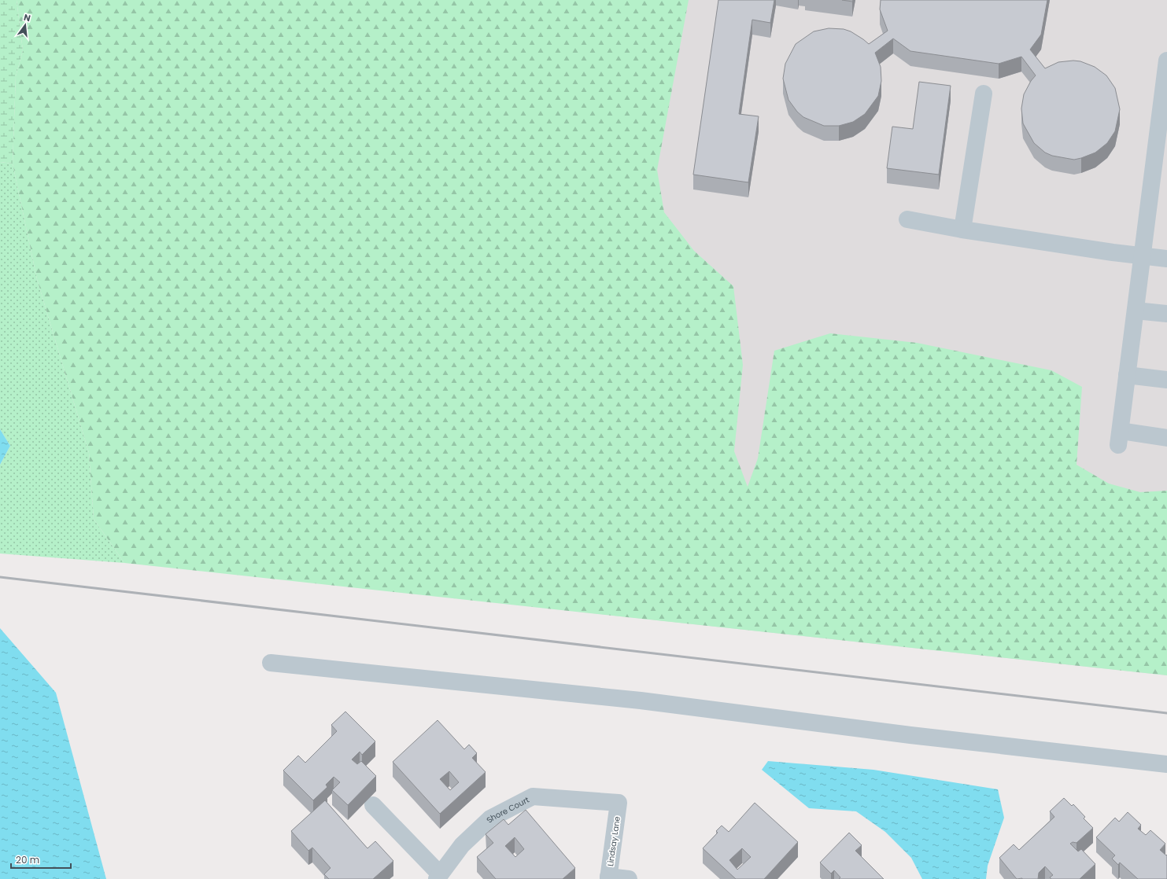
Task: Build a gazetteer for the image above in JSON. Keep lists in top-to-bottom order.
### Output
{
  "streets": {
    "street": ["Shore Court", "Lindsay Lane"]
  },
  "crossings": [
    ["Shore Court", "Lindsay Lane"]
  ],
  "scale_bar": "20 m",
  "north": "top"
}
